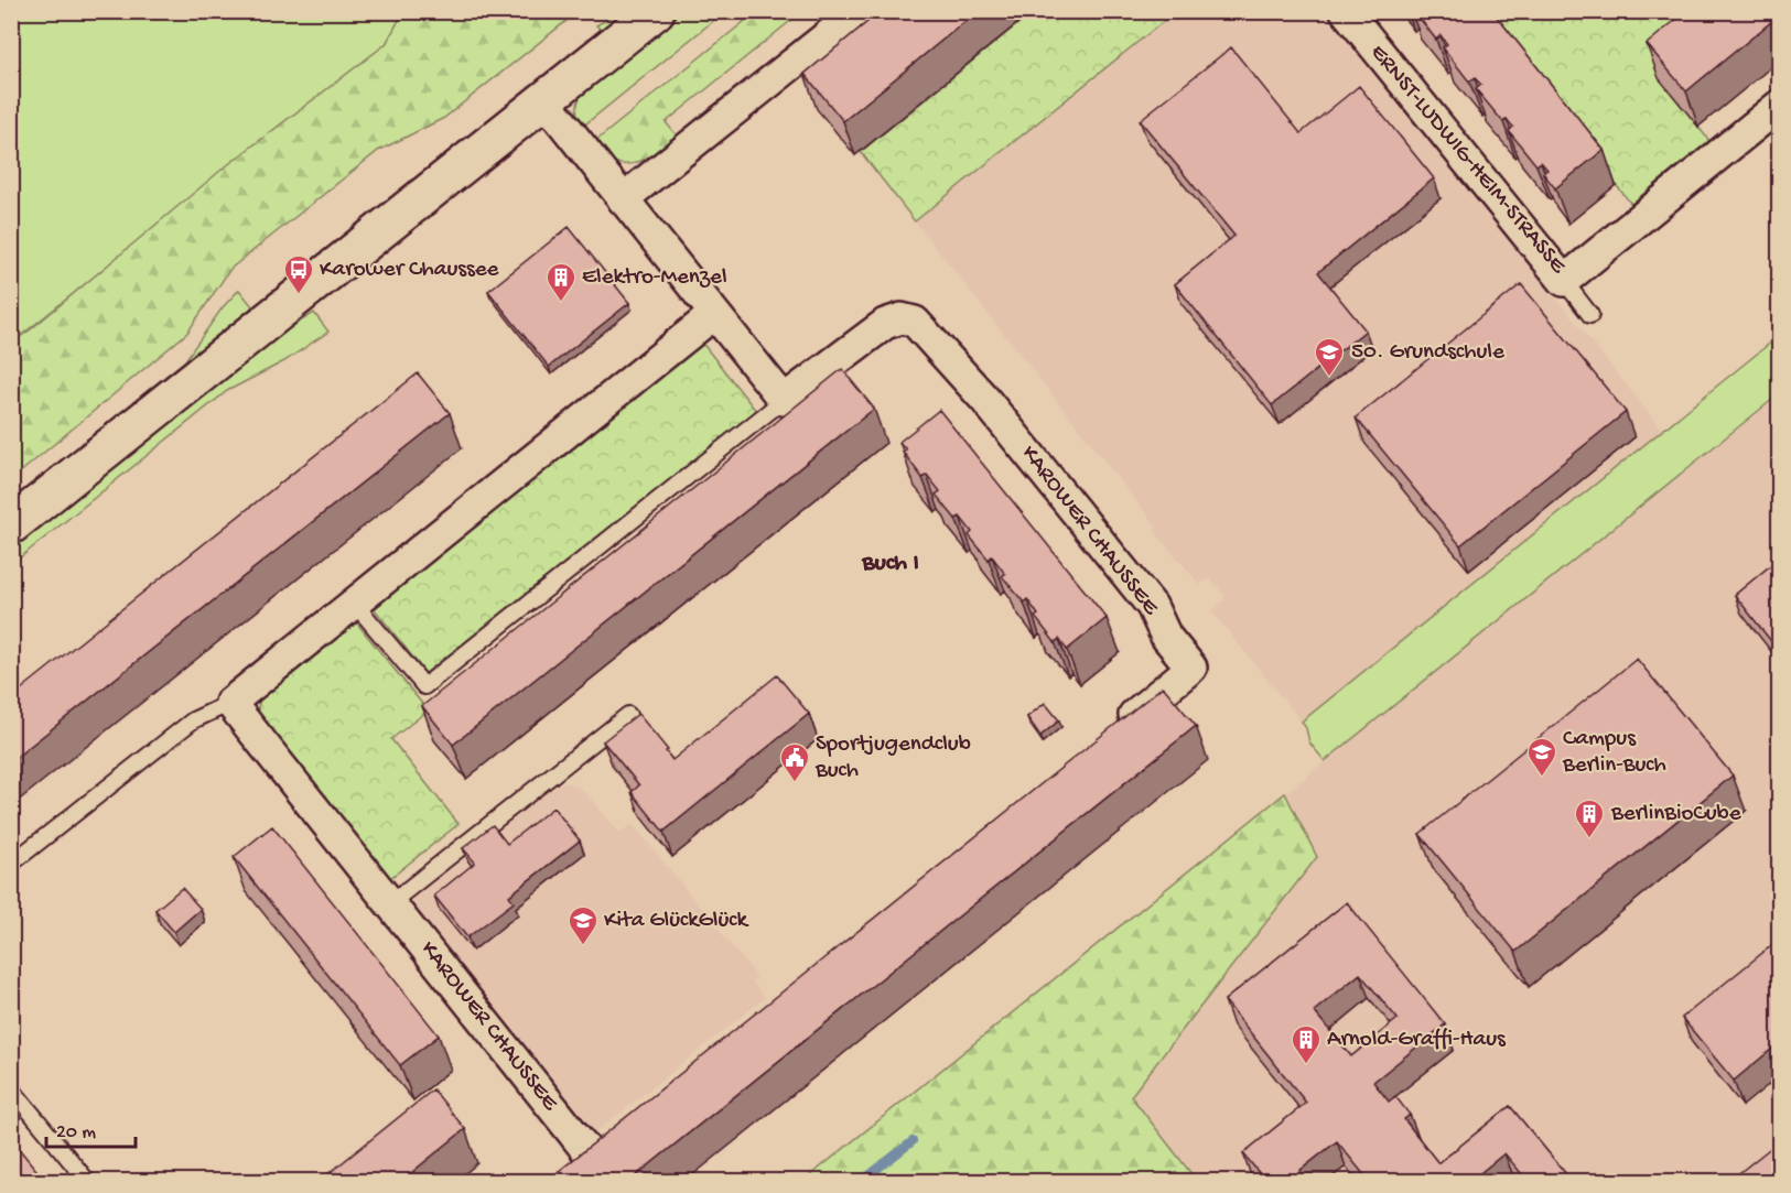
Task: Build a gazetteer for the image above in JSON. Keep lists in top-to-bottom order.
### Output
{
  "streets": {
    "street": ["ERNST-LUDWIG-HEIM-STRASSE", "KAROWER CHAUSSEE"]
  },
  "districts": ["Buch I"],
  "places": {
    "bus stop": ["Karower Chaussee"],
    "building": ["Elektro-Menzel", "BerlinBioCube", "Arnold-Graffi-Haus"],
    "school or university": ["50. Grundschule", "Campus Berlin-Buch", "Kita GlückGlück"],
    "public building": ["Sportjugendclub Buch"]
  },
  "scale_bar": "20 m"
}
